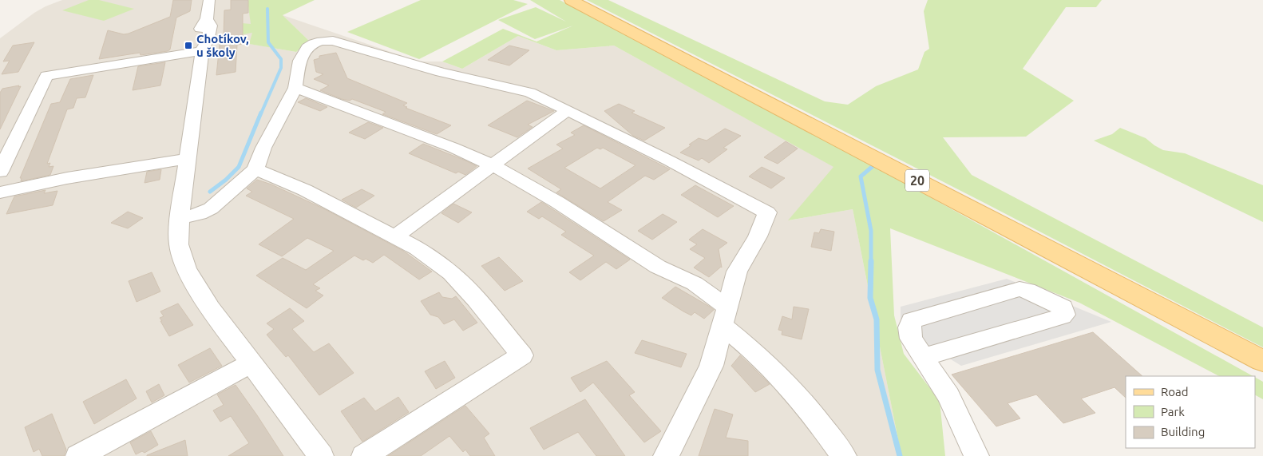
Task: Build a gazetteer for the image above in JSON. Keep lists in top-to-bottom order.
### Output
{
  "streets": {
    "main road": ["20"]
  },
  "places": {
    "transit": ["Chotíkov, u školy"]
  },
  "legend": ["Road", "Park", "Building"]
}
